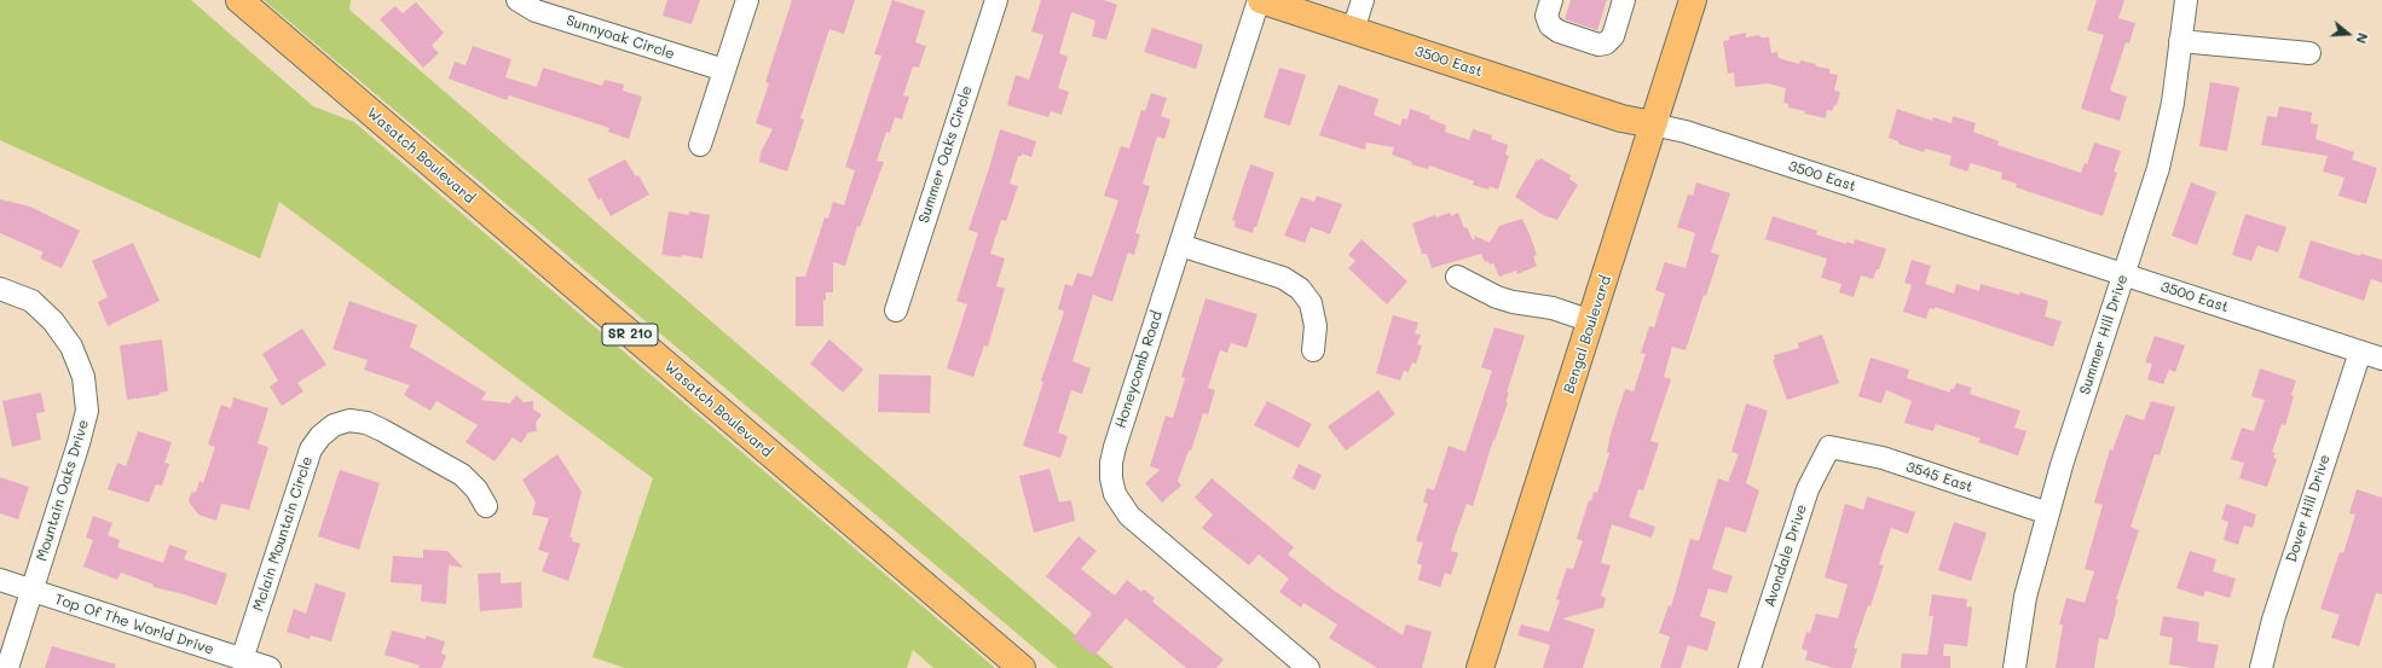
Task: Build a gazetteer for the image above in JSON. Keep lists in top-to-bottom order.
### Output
{
  "streets": {
    "main road": [
      "3500 East",
      "Wasatch Boulevard",
      "SR 210",
      "Bengal Boulevard"
    ],
    "street": [
      "Sunnyoak Circle",
      "Summer Oaks Circle",
      "Summer Hill Drive",
      "Honeycomb Road",
      "3545 East",
      "Mountain Oaks Drive",
      "Dover Hill Drive",
      "Mclain Mountain Circle",
      "Avondale Drive",
      "Top Of The World Drive"
    ]
  },
  "crossings": [
    ["3500 East", "Bengal Boulevard"],
    ["3500 East", "Summer Hill Drive"],
    ["3500 East", "Honeycomb Road"],
    ["3500 East", "Dover Hill Drive"],
    ["Summer Hill Drive", "3545 East"],
    ["3545 East", "Avondale Drive"],
    ["Mountain Oaks Drive", "Top Of The World Drive"],
    ["Mclain Mountain Circle", "Top Of The World Drive"]
  ],
  "north": "right"
}
